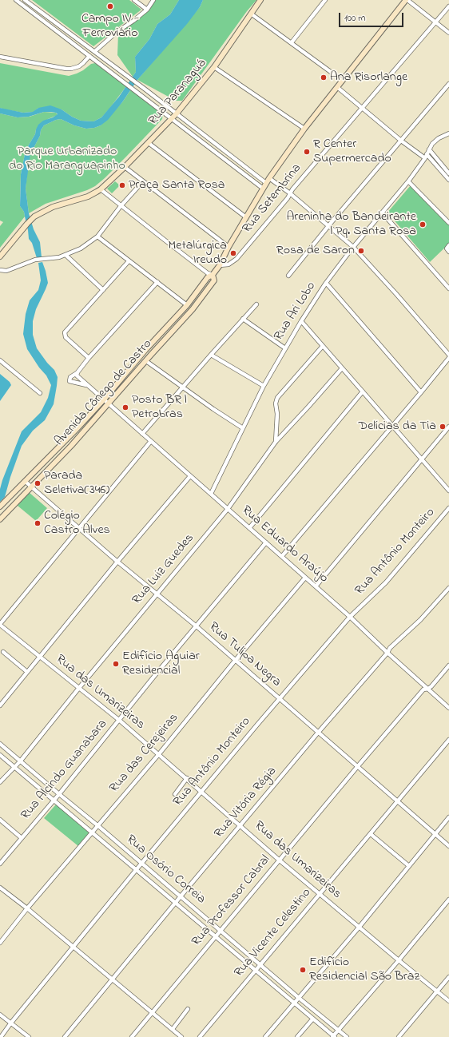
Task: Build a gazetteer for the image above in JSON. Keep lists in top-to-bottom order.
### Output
{
  "streets": {
    "main road": ["Rua Paranaguá", "Avenida Cônego de Castro"],
    "street": [
      "Rua Setembrina",
      "Rua Ari Lobo",
      "Rua Eduardo Araújo",
      "Rua Antônio Monteiro",
      "Rua Luiz Guedes",
      "Rua Tulipa Negra",
      "Rua das Umarizeiras",
      "Rua das Cerejeiras",
      "Rua Alcindo Guanabara",
      "Rua Vitória Régia",
      "Rua Osório Correia",
      "Rua Professor Cabral",
      "Rua Vicente Celestino"
    ]
  },
  "crossings": [
    ["Rua Setembrina", "Avenida Cônego de Castro"],
    ["Rua Ari Lobo", "Rua Eduardo Araújo"],
    ["Avenida Cônego de Castro", "Rua Eduardo Araújo"],
    ["Avenida Cônego de Castro", "Rua Tulipa Negra"],
    ["Rua Eduardo Araújo", "Rua Antônio Monteiro"],
    ["Rua Eduardo Araújo", "Rua Luiz Guedes"],
    ["Rua Eduardo Araújo", "Rua das Cerejeiras"],
    ["Rua Eduardo Araújo", "Rua Alcindo Guanabara"],
    ["Rua Eduardo Araújo", "Rua Vitória Régia"],
    ["Rua Eduardo Araújo", "Rua Professor Cabral"],
    ["Rua Antônio Monteiro", "Rua Tulipa Negra"],
    ["Rua Antônio Monteiro", "Rua das Umarizeiras"],
    ["Rua Antônio Monteiro", "Rua Osório Correia"],
    ["Rua Luiz Guedes", "Rua Tulipa Negra"],
    ["Rua Luiz Guedes", "Rua das Umarizeiras"],
    ["Rua Luiz Guedes", "Rua Osório Correia"],
    ["Rua Tulipa Negra", "Rua das Cerejeiras"],
    ["Rua Tulipa Negra", "Rua Alcindo Guanabara"],
    ["Rua Tulipa Negra", "Rua Vitória Régia"],
    ["Rua Tulipa Negra", "Rua Professor Cabral"],
    ["Rua Tulipa Negra", "Rua Vicente Celestino"],
    ["Rua das Umarizeiras", "Rua das Cerejeiras"],
    ["Rua das Umarizeiras", "Rua Alcindo Guanabara"],
    ["Rua das Umarizeiras", "Rua Vitória Régia"],
    ["Rua das Umarizeiras", "Rua Professor Cabral"],
    ["Rua das Umarizeiras", "Rua Vicente Celestino"],
    ["Rua das Cerejeiras", "Rua Osório Correia"],
    ["Rua Alcindo Guanabara", "Rua Osório Correia"],
    ["Rua Vitória Régia", "Rua Osório Correia"],
    ["Rua Osório Correia", "Rua Professor Cabral"],
    ["Rua Osório Correia", "Rua Vicente Celestino"]
  ],
  "parks": ["Parque Urbanizado do Rio Maranguapinho"],
  "places": [
    "Campo IV - Ferroviário",
    "Ana Risorlange",
    "R Center Supermercado",
    "Praça Santa Rosa",
    "Areninha do Bandeirante | Pq. Santa Rosa",
    "Rosa de Saron",
    "Metalúrgica Ireudo",
    "Posto BR | Petrobras",
    "Delícias da Tia",
    "Parada Seletiva(346)",
    "Colégio Castro Alves",
    "Edifício Aguiar Residencial",
    "Edifício Residencial São Braz"
  ],
  "scale_bar": "100 m"
}
